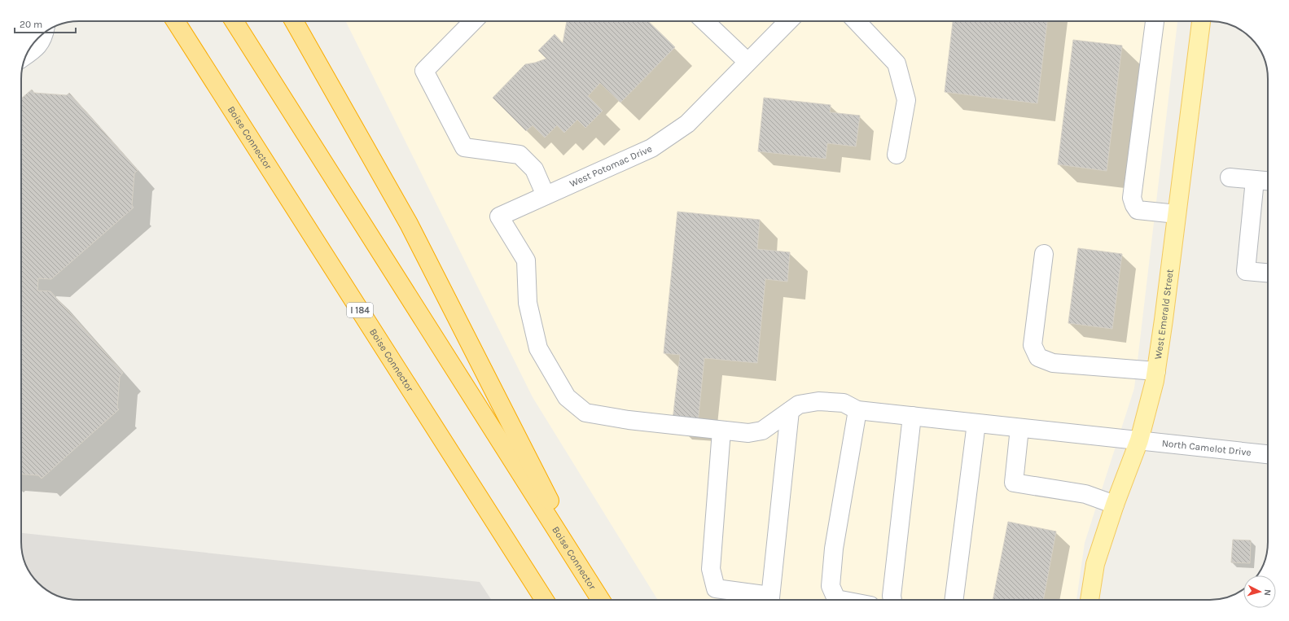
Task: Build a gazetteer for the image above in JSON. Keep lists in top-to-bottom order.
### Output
{
  "streets": {
    "highway": ["Boise Connector", "I 184"],
    "main road": ["West Emerald Street"],
    "street": ["West Potomac Drive", "North Camelot Drive"]
  },
  "crossings": [
    ["West Emerald Street", "North Camelot Drive"]
  ],
  "scale_bar": "20 m",
  "north": "right"
}
